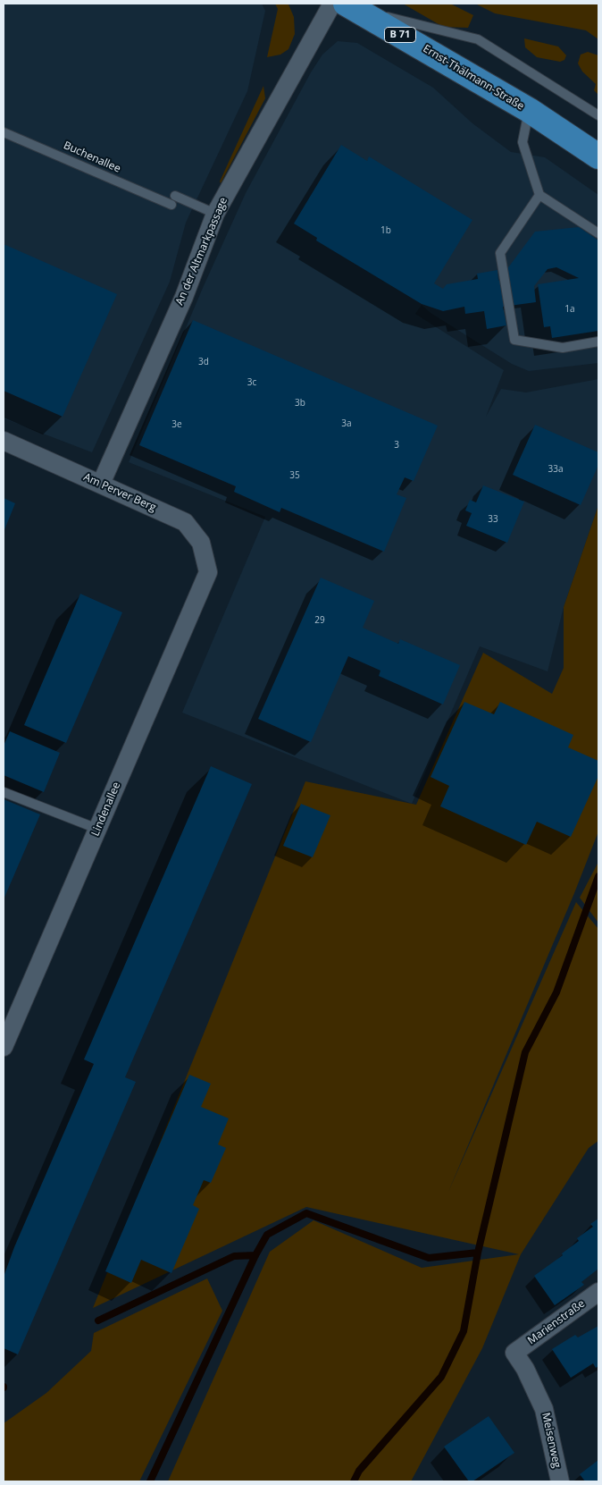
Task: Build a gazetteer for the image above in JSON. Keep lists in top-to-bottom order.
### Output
{
  "streets": {
    "main road": ["B 71", "Ernst-Thälmann-Straße"],
    "street": [
      "An der Altmarkpassage",
      "Am Perver Berg",
      "Lindenallee",
      "Marienstraße",
      "Meisenweg"
    ],
    "lane": ["Buchenallee"]
  },
  "crossings": [
    ["An der Altmarkpassage", "Am Perver Berg"],
    ["Am Perver Berg", "Lindenallee"],
    ["Marienstraße", "Meisenweg"]
  ],
  "house_numbers": [
    "1b",
    "1a",
    "3d",
    "3c",
    "3b",
    "3a",
    "3e",
    "3",
    "33a",
    "35",
    "33",
    "29"
  ]
}
